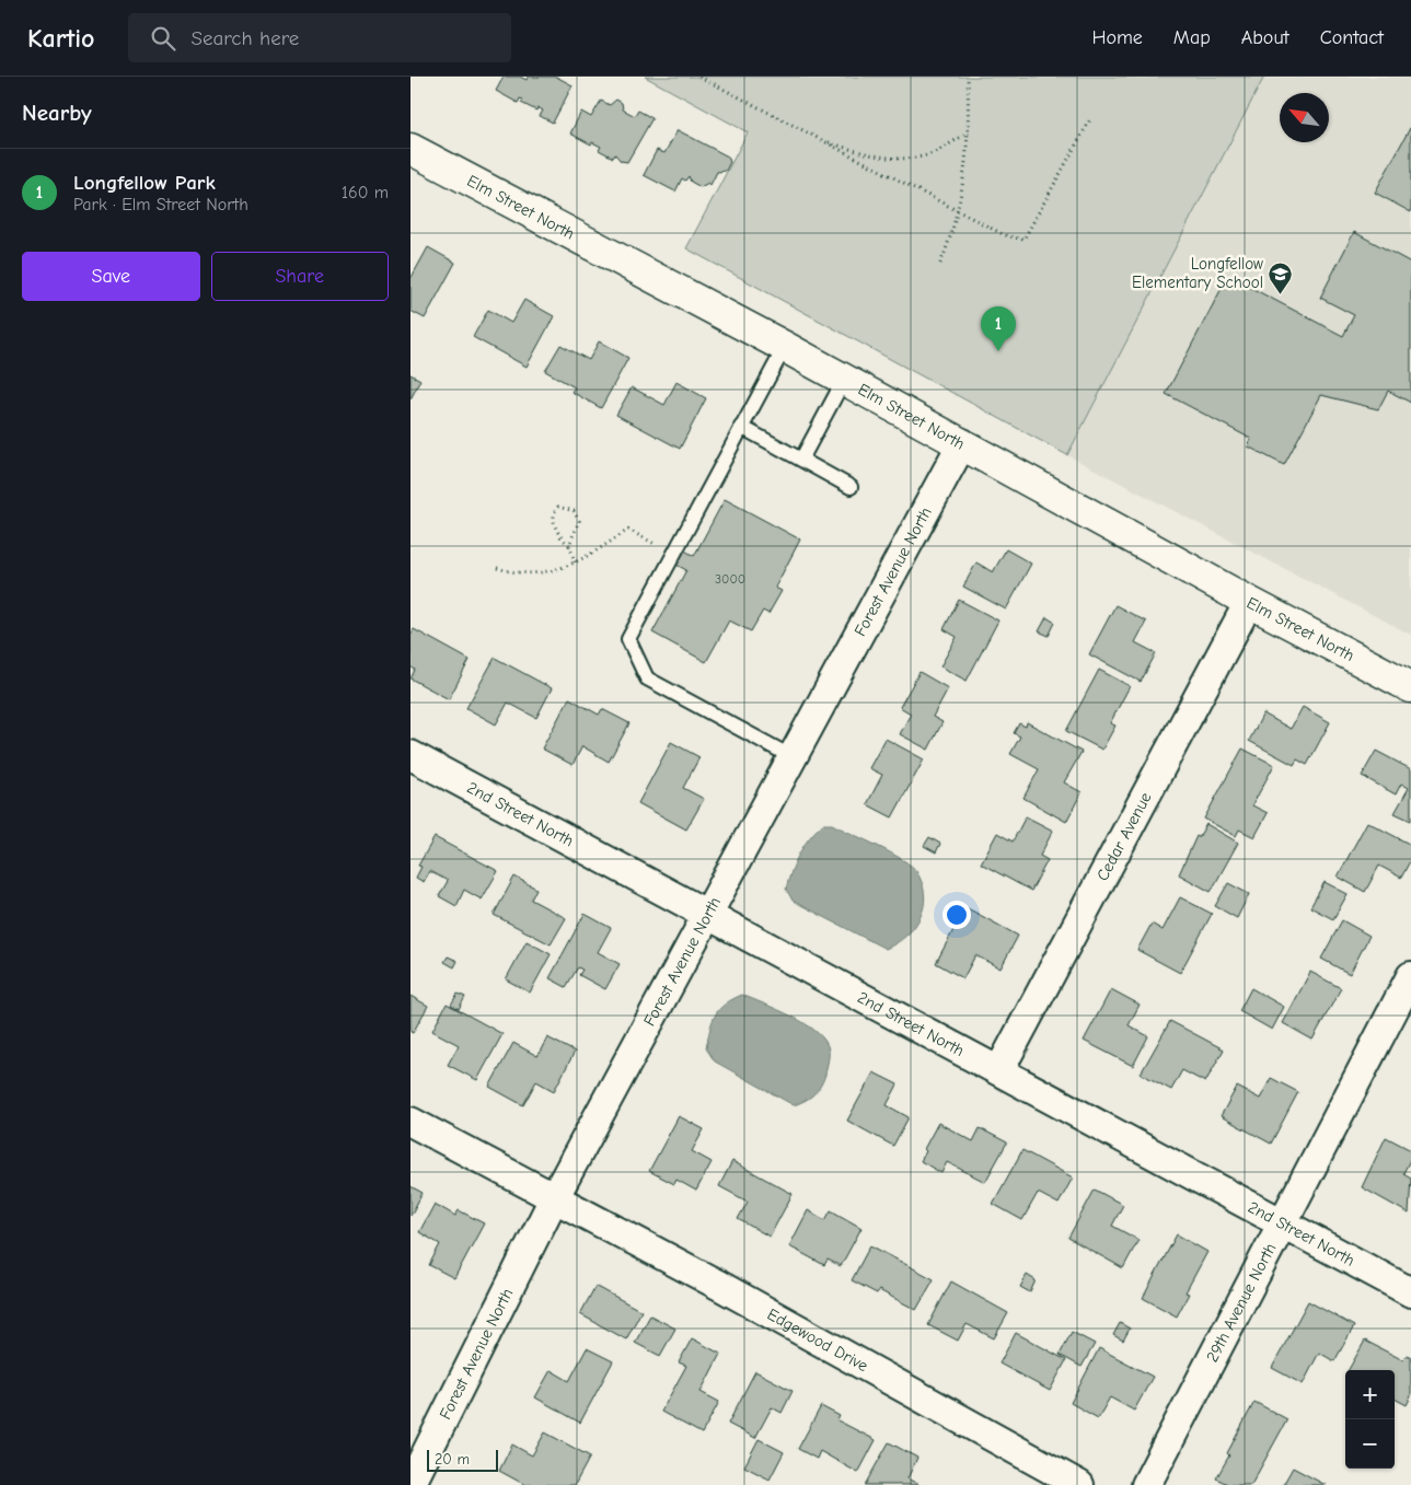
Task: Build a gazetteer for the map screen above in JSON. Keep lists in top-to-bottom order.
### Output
{
  "streets": {
    "street": [
      "Elm Street North",
      "Forest Avenue North",
      "2nd Street North",
      "Cedar Avenue",
      "29th Avenue North",
      "Edgewood Drive"
    ]
  },
  "crossings": [
    ["Elm Street North", "Forest Avenue North"],
    ["Elm Street North", "Cedar Avenue"],
    ["Forest Avenue North", "2nd Street North"],
    ["Forest Avenue North", "Edgewood Drive"],
    ["2nd Street North", "Cedar Avenue"],
    ["2nd Street North", "29th Avenue North"]
  ],
  "places": {
    "school or university": ["Longfellow Elementary School"]
  },
  "house_numbers": ["3000"],
  "scale_bar": "20 m",
  "north": "top left",
  "page": {
    "header": "Kartio",
    "search": "Search here",
    "nav": [
      "Home",
      "Map",
      "About",
      "Contact"
    ],
    "heading": "Nearby",
    "list": [
      {
        "mark": "1",
        "name": "Longfellow Park",
        "note": "Park · Elm Street North",
        "value": "160 m"
      }
    ],
    "buttons": ["Save", "Share"],
    "pins": "1",
    "map_buttons": ["+", "−"],
    "scale": "20 m"
  }
}
